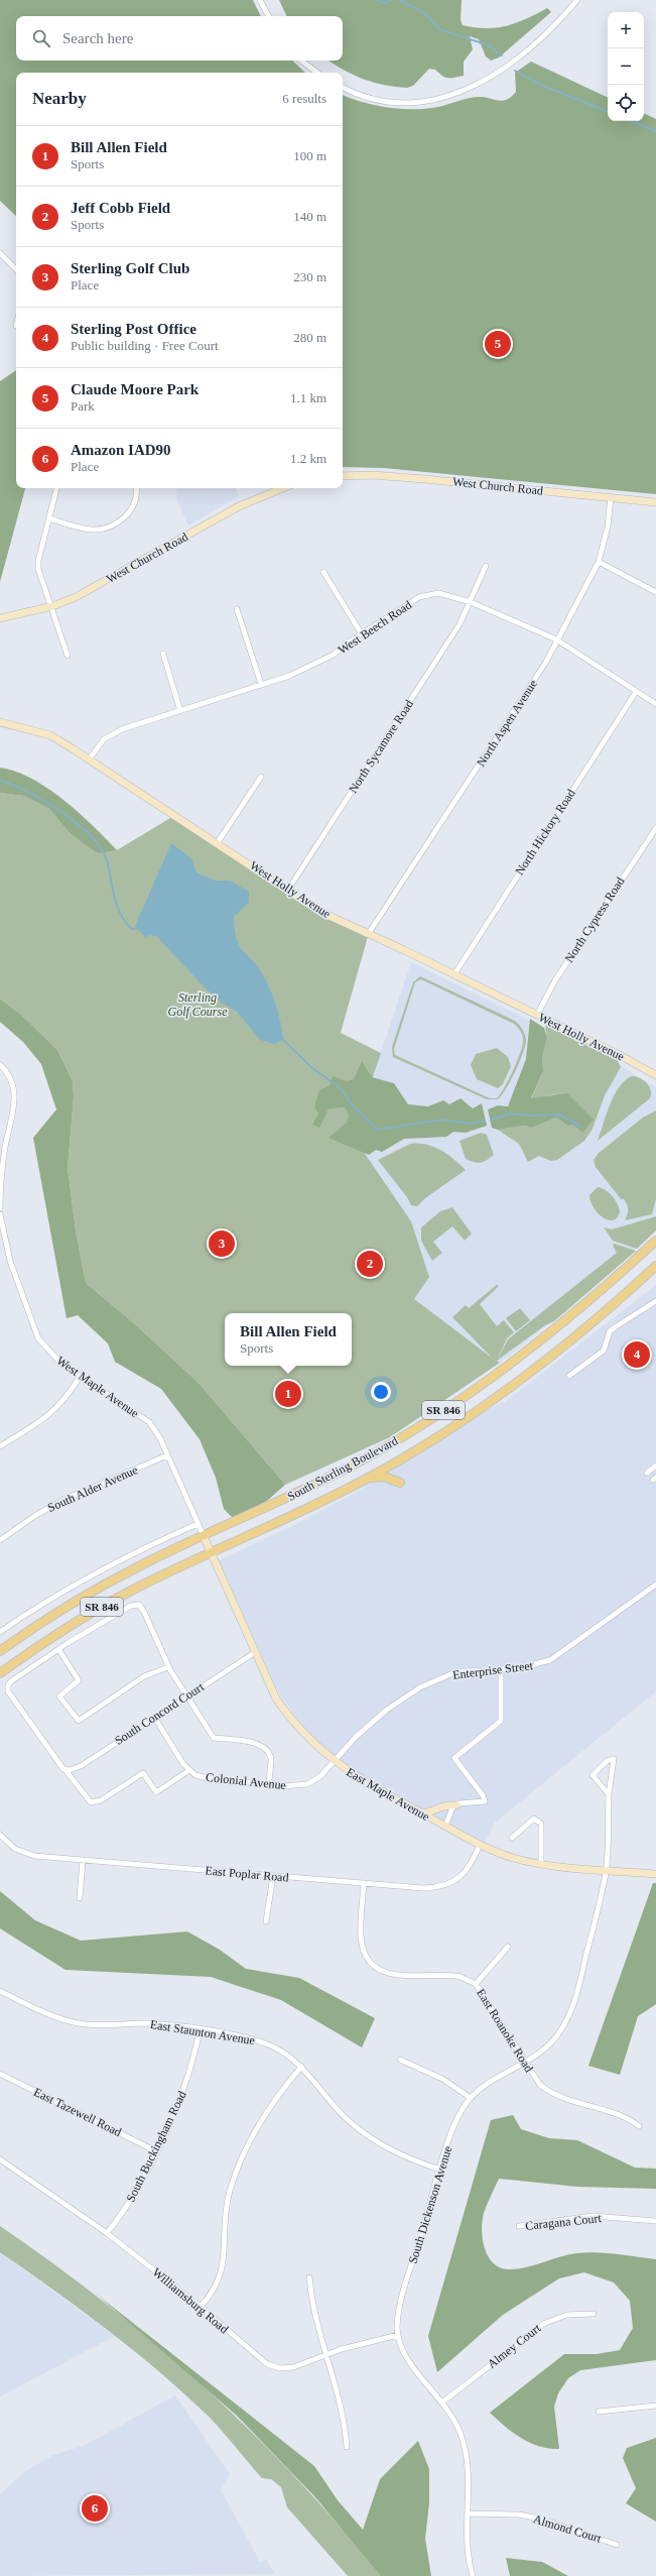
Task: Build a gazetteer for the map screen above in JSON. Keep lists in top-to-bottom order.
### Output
{
  "streets": {
    "main road": [
      "West Church Road",
      "West Holly Avenue",
      "West Maple Avenue",
      "SR 846",
      "South Sterling Boulevard",
      "East Maple Avenue"
    ],
    "street": [
      "West Beech Road",
      "North Aspen Avenue",
      "North Sycamore Road",
      "North Hickory Road",
      "North Cypress Road",
      "South Alder Avenue",
      "Enterprise Street",
      "South Concord Court",
      "Colonial Avenue",
      "East Poplar Road",
      "East Roanoke Road",
      "East Staunton Avenue",
      "East Tazewell Road",
      "South Buckingham Road",
      "South Dickenson Avenue",
      "Caragana Court",
      "Williamsburg Road",
      "Almey Court",
      "Almond Court"
    ]
  },
  "crossings": [
    ["West Church Road", "North Aspen Avenue"],
    ["West Beech Road", "North Aspen Avenue"],
    ["West Beech Road", "North Sycamore Road"],
    ["West Beech Road", "North Hickory Road"],
    ["West Beech Road", "West Holly Avenue"],
    ["North Aspen Avenue", "West Holly Avenue"],
    ["North Sycamore Road", "West Holly Avenue"],
    ["North Hickory Road", "West Holly Avenue"],
    ["West Holly Avenue", "North Cypress Road"],
    ["West Maple Avenue", "South Sterling Boulevard"],
    ["West Maple Avenue", "South Alder Avenue"],
    ["West Maple Avenue", "East Maple Avenue"],
    ["South Sterling Boulevard", "East Maple Avenue"],
    ["Enterprise Street", "Colonial Avenue"],
    ["Enterprise Street", "East Maple Avenue"],
    ["South Concord Court", "Colonial Avenue"],
    ["South Concord Court", "East Maple Avenue"],
    ["Colonial Avenue", "East Maple Avenue"],
    ["East Maple Avenue", "East Poplar Road"],
    ["East Maple Avenue", "South Dickenson Avenue"],
    ["East Poplar Road", "East Roanoke Road"],
    ["East Roanoke Road", "South Dickenson Avenue"],
    ["East Staunton Avenue", "South Buckingham Road"],
    ["East Staunton Avenue", "South Dickenson Avenue"],
    ["East Tazewell Road", "South Buckingham Road"],
    ["South Buckingham Road", "Williamsburg Road"],
    ["South Dickenson Avenue", "Williamsburg Road"],
    ["South Dickenson Avenue", "Almey Court"],
    ["South Dickenson Avenue", "Almond Court"]
  ],
  "parks": ["Sterling Golf Course"],
  "page": {
    "map_buttons": ["+", "−"],
    "search": "Search here",
    "heading": ["Nearby", "6 results"],
    "list": [
      {
        "mark": "1",
        "name": "Bill Allen Field",
        "note": "Sports",
        "value": "100 m"
      },
      {
        "mark": "2",
        "name": "Jeff Cobb Field",
        "note": "Sports",
        "value": "140 m"
      },
      {
        "mark": "3",
        "name": "Sterling Golf Club",
        "note": "Place",
        "value": "230 m"
      },
      {
        "mark": "4",
        "name": "Sterling Post Office",
        "note": "Public building · Free Court",
        "value": "280 m"
      },
      {
        "mark": "5",
        "name": "Claude Moore Park",
        "note": "Park",
        "value": "1.1 km"
      },
      {
        "mark": "6",
        "name": "Amazon IAD90",
        "note": "Place",
        "value": "1.2 km"
      }
    ],
    "pins": [
      "5",
      "3",
      "2",
      "4",
      "1",
      "6"
    ],
    "popup": ["Bill Allen Field", "Sports"]
  }
}
